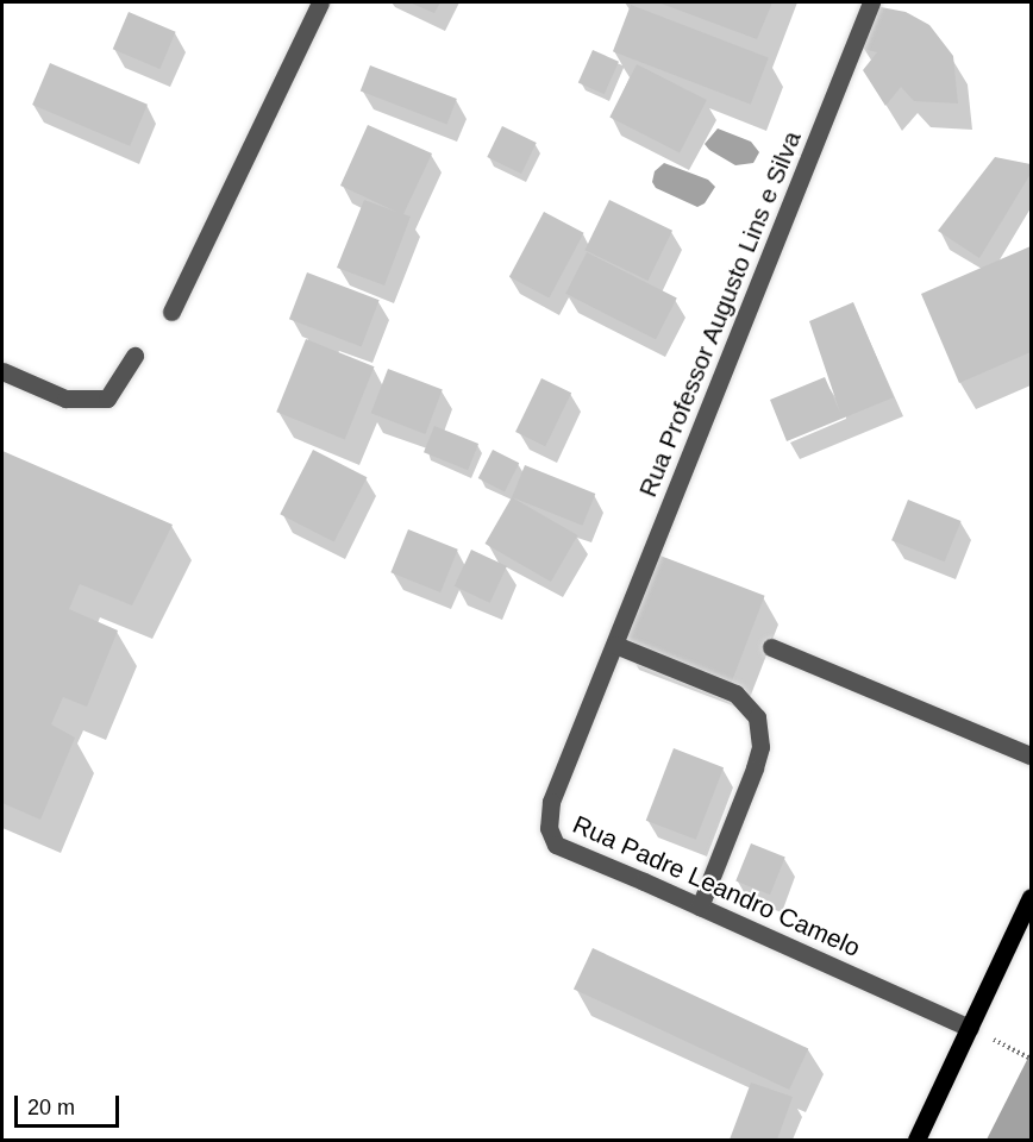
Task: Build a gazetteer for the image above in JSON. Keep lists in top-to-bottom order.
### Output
{
  "streets": {
    "street": ["Rua Professor Augusto Lins e Silva", "Rua Padre Leandro Camelo"]
  },
  "crossings": [
    ["Rua Professor Augusto Lins e Silva", "Rua Padre Leandro Camelo"]
  ],
  "scale_bar": "20 m"
}
